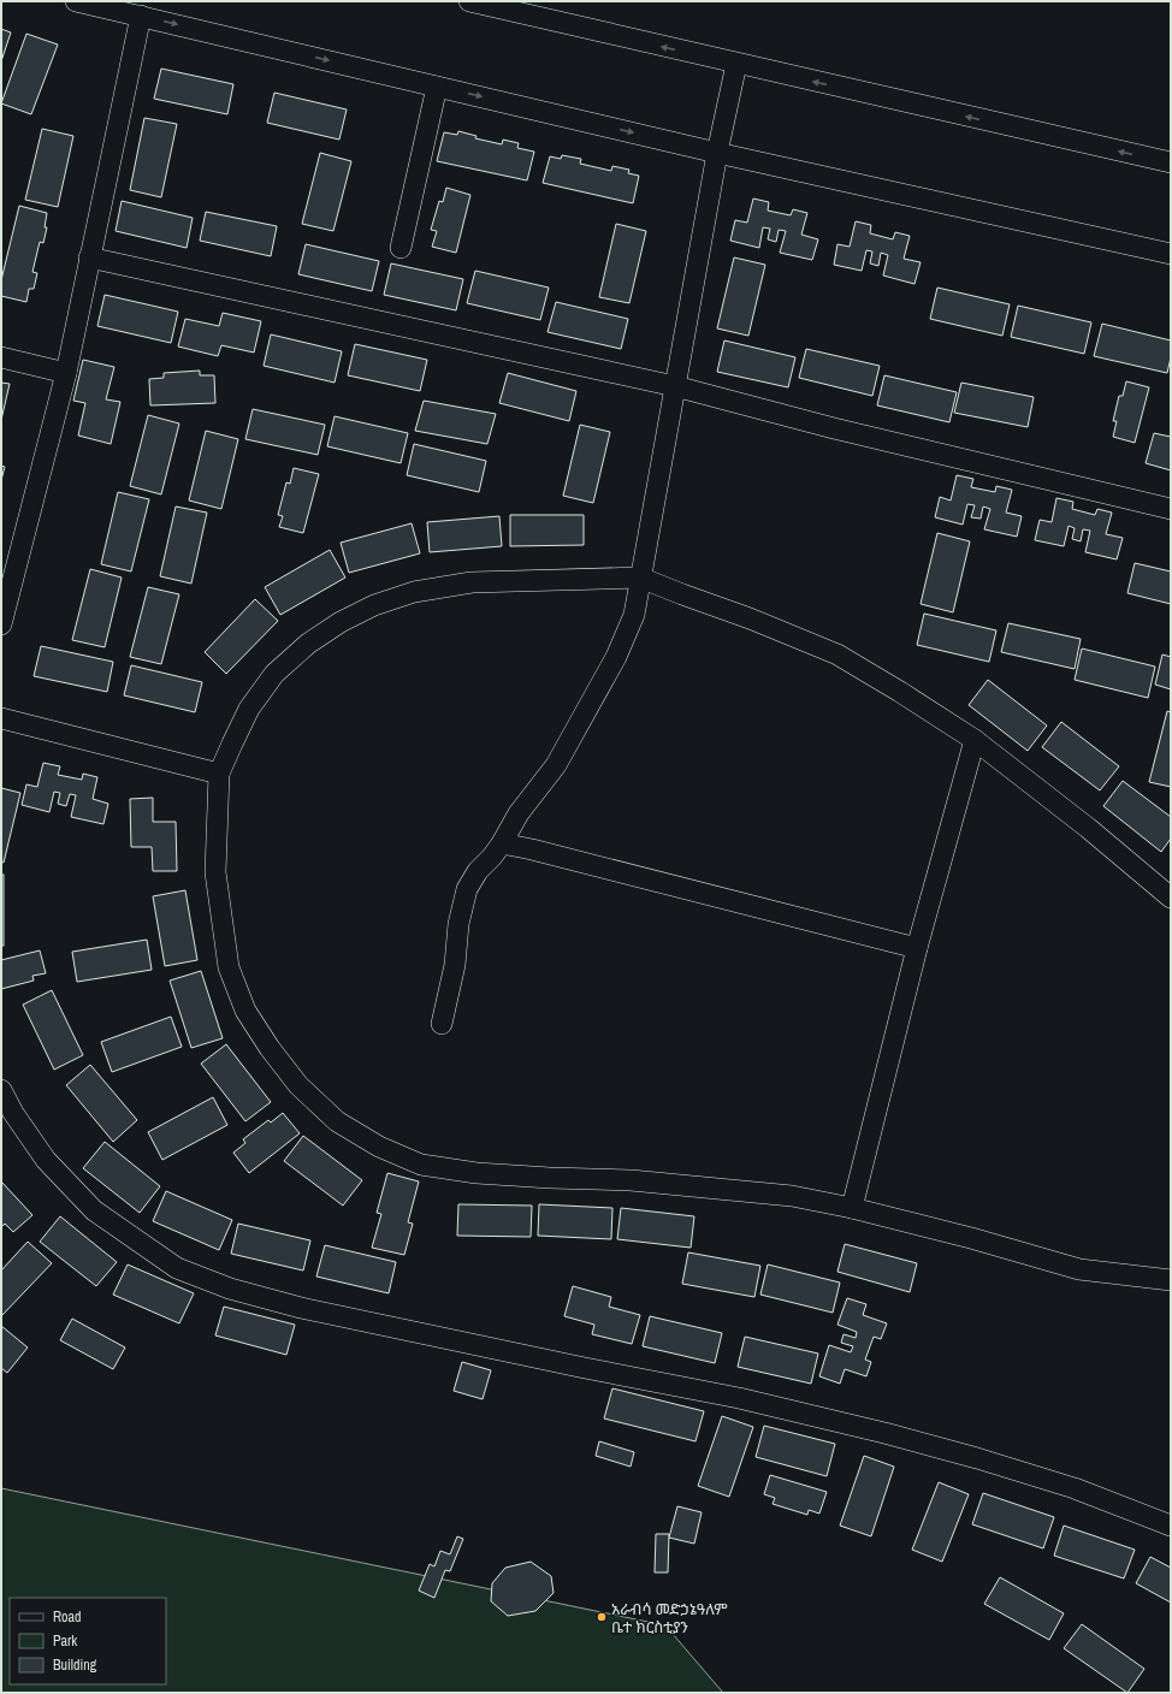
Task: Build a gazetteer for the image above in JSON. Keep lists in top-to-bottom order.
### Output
{
  "places": ["አራብሳ መድኃኔዓለም ቤተ ክርስቲያን"],
  "legend": ["Road", "Park", "Building"]
}
